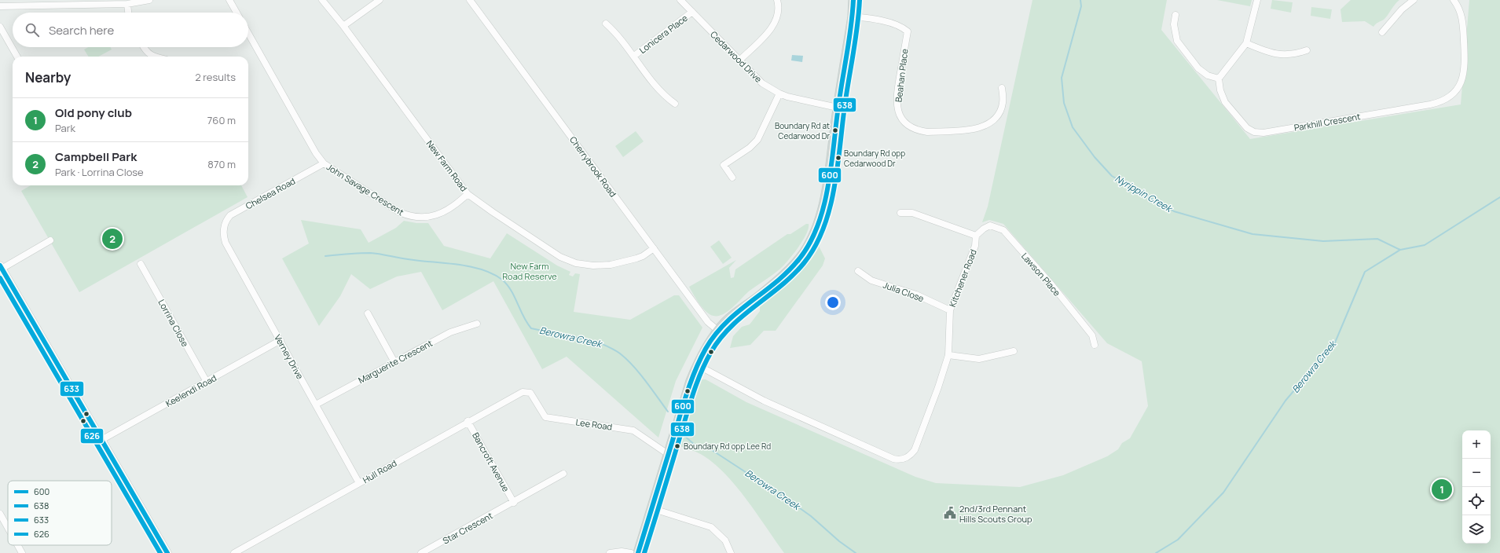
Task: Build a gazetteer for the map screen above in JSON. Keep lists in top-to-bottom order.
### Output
{
  "streets": {
    "street": [
      "Lonicera Place",
      "Cedarwood Drive",
      "Beahan Place",
      "Parkhill Crescent",
      "New Farm Road",
      "Cherrybrook Road",
      "John Savage Crescent",
      "Chelsea Road",
      "Lawson Place",
      "Kitchener Road",
      "Julia Close",
      "Lorrina Close",
      "Verney Drive",
      "Marguerite Crescent",
      "Keelendi Road",
      "Lee Road",
      "Bancroft Avenue",
      "Hull Road",
      "Star Crescent"
    ]
  },
  "crossings": [
    ["Lonicera Place", "Cedarwood Drive"],
    ["New Farm Road", "Cherrybrook Road"],
    ["New Farm Road", "John Savage Crescent"],
    ["John Savage Crescent", "Chelsea Road"],
    ["Chelsea Road", "Verney Drive"],
    ["Lawson Place", "Kitchener Road"],
    ["Kitchener Road", "Julia Close"],
    ["Lorrina Close", "Keelendi Road"],
    ["Verney Drive", "Marguerite Crescent"],
    ["Verney Drive", "Keelendi Road"],
    ["Verney Drive", "Hull Road"],
    ["Lee Road", "Hull Road"],
    ["Bancroft Avenue", "Hull Road"],
    ["Bancroft Avenue", "Star Crescent"]
  ],
  "water": ["Nyrippin Creek", "Berowra Creek"],
  "parks": ["New Farm Road Reserve"],
  "places": {
    "other": ["Boundary Rd at Cedarwood Dr", "Boundary Rd opp Cedarwood Dr", "Boundary Rd opp Lee Rd"],
    "public building": ["2nd/3rd Pennant Hills Scouts Group"]
  },
  "lines": [
    "transit line 600",
    "transit line 638",
    "transit line 633",
    "transit line 626"
  ],
  "legend": [
    "600",
    "638",
    "633",
    "626"
  ],
  "page": {
    "search": "Search here",
    "heading": ["Nearby", "2 results"],
    "list": [
      {
        "mark": "1",
        "name": "Old pony club",
        "note": "Park",
        "value": "760 m"
      },
      {
        "mark": "2",
        "name": "Campbell Park",
        "note": "Park · Lorrina Close",
        "value": "870 m"
      }
    ],
    "pins": ["2", "1"],
    "map_buttons": ["+", "−"]
  }
}
